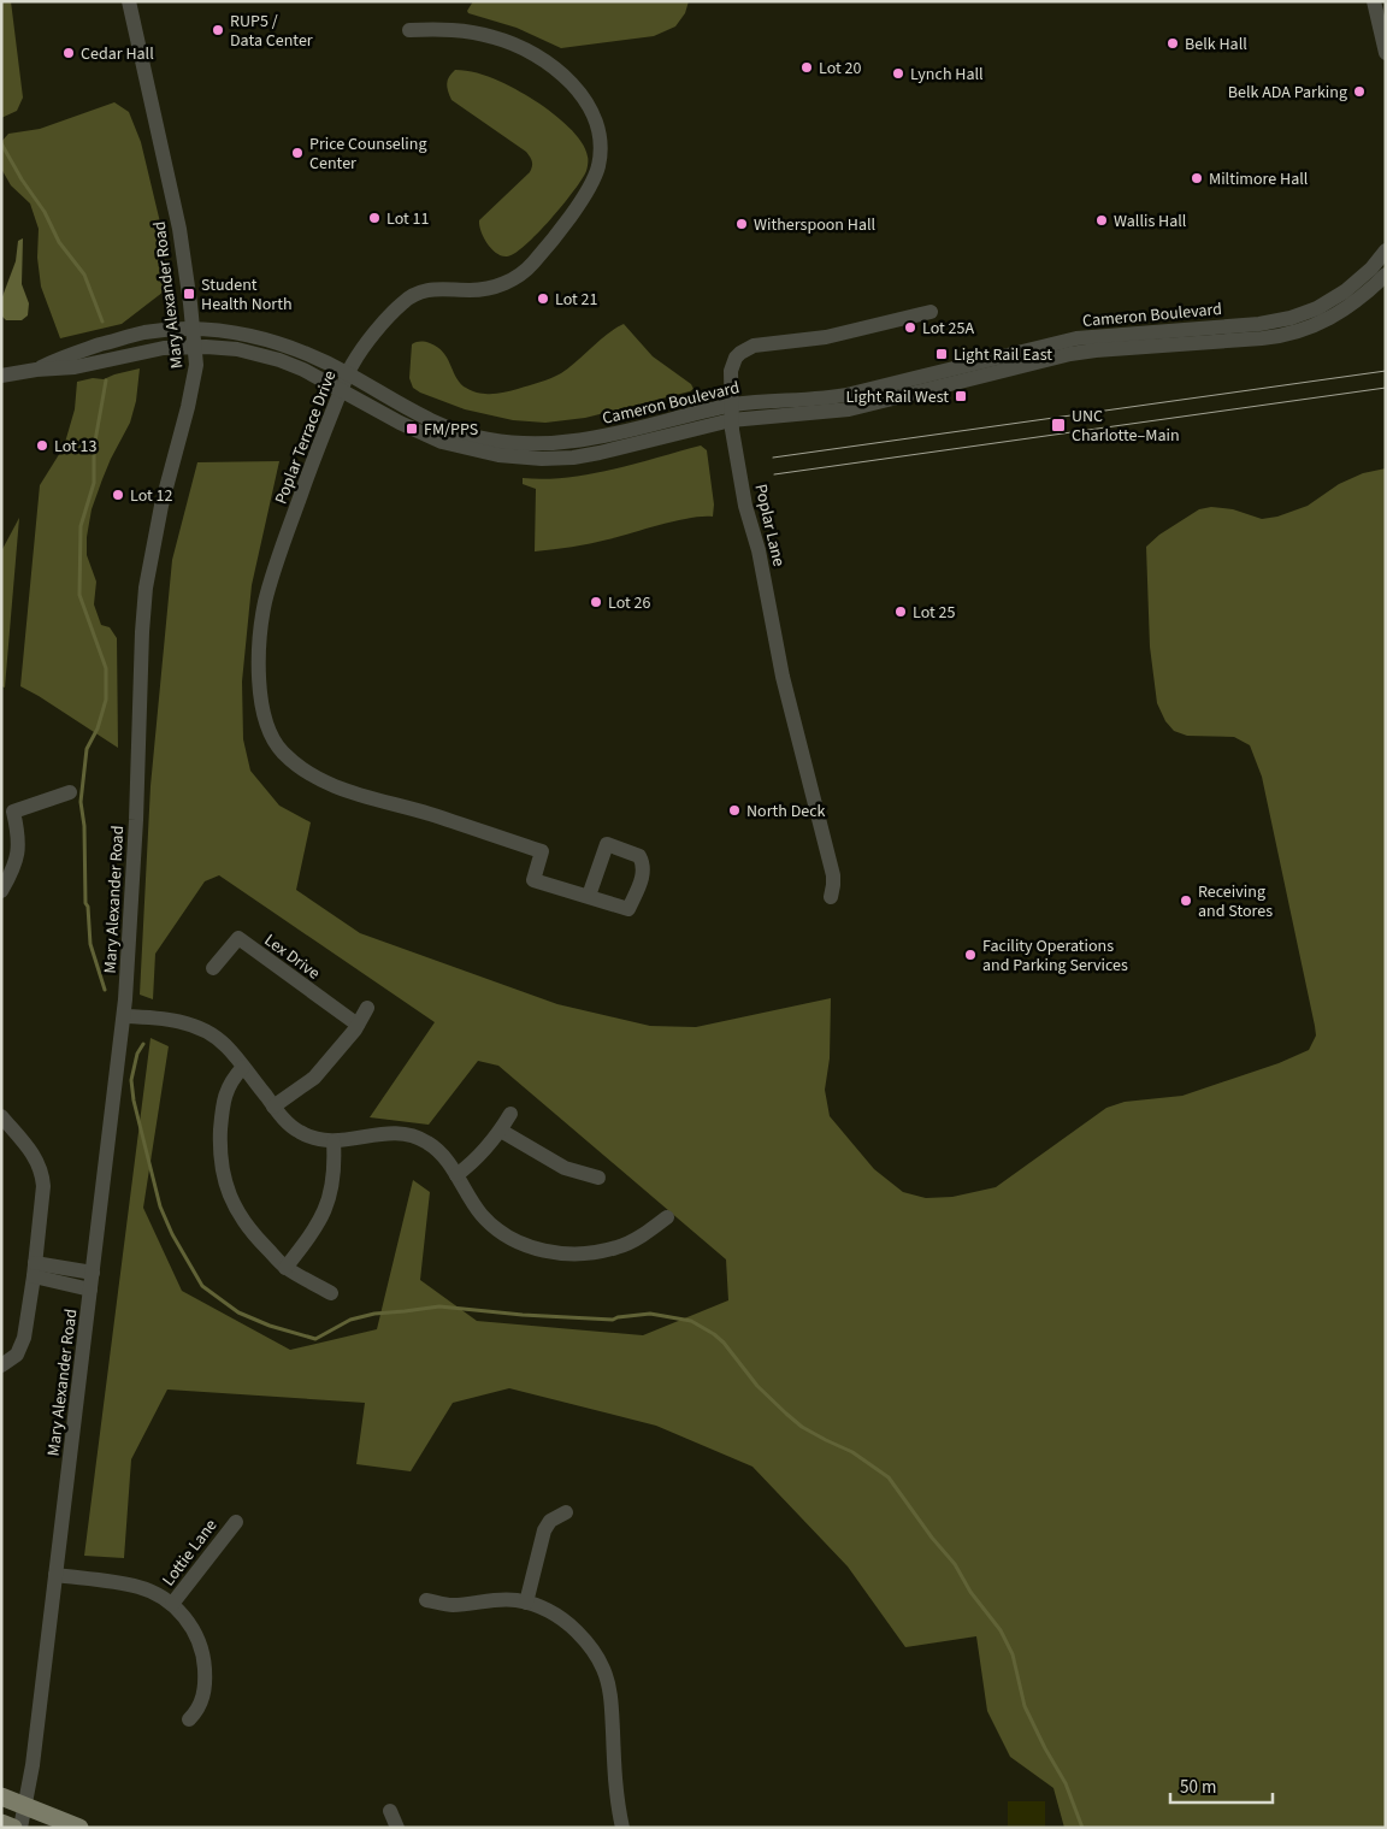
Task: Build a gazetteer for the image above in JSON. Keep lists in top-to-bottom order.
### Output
{
  "streets": {
    "street": [
      "Mary Alexander Road",
      "Cameron Boulevard",
      "Poplar Terrace Drive",
      "Poplar Lane",
      "Lex Drive",
      "Lottie Lane"
    ]
  },
  "crossings": [
    ["Mary Alexander Road", "Cameron Boulevard"],
    ["Cameron Boulevard", "Poplar Terrace Drive"],
    ["Cameron Boulevard", "Poplar Lane"]
  ],
  "places": {
    "other": [
      "RUP5 / Data Center",
      "Belk Hall",
      "Cedar Hall",
      "Lot 20",
      "Lynch Hall",
      "Belk ADA Parking",
      "Price Counseling Center",
      "Miltimore Hall",
      "Lot 11",
      "Wallis Hall",
      "Witherspoon Hall",
      "Lot 21",
      "Lot 25A",
      "Lot 13",
      "Lot 12",
      "Lot 26",
      "Lot 25",
      "North Deck",
      "Receiving and Stores",
      "Facility Operations and Parking Services"
    ],
    "transit": [
      "Student Health North",
      "Light Rail East",
      "Light Rail West",
      "UNC Charlotte–Main",
      "FM/PPS"
    ]
  },
  "scale_bar": "50 m"
}
